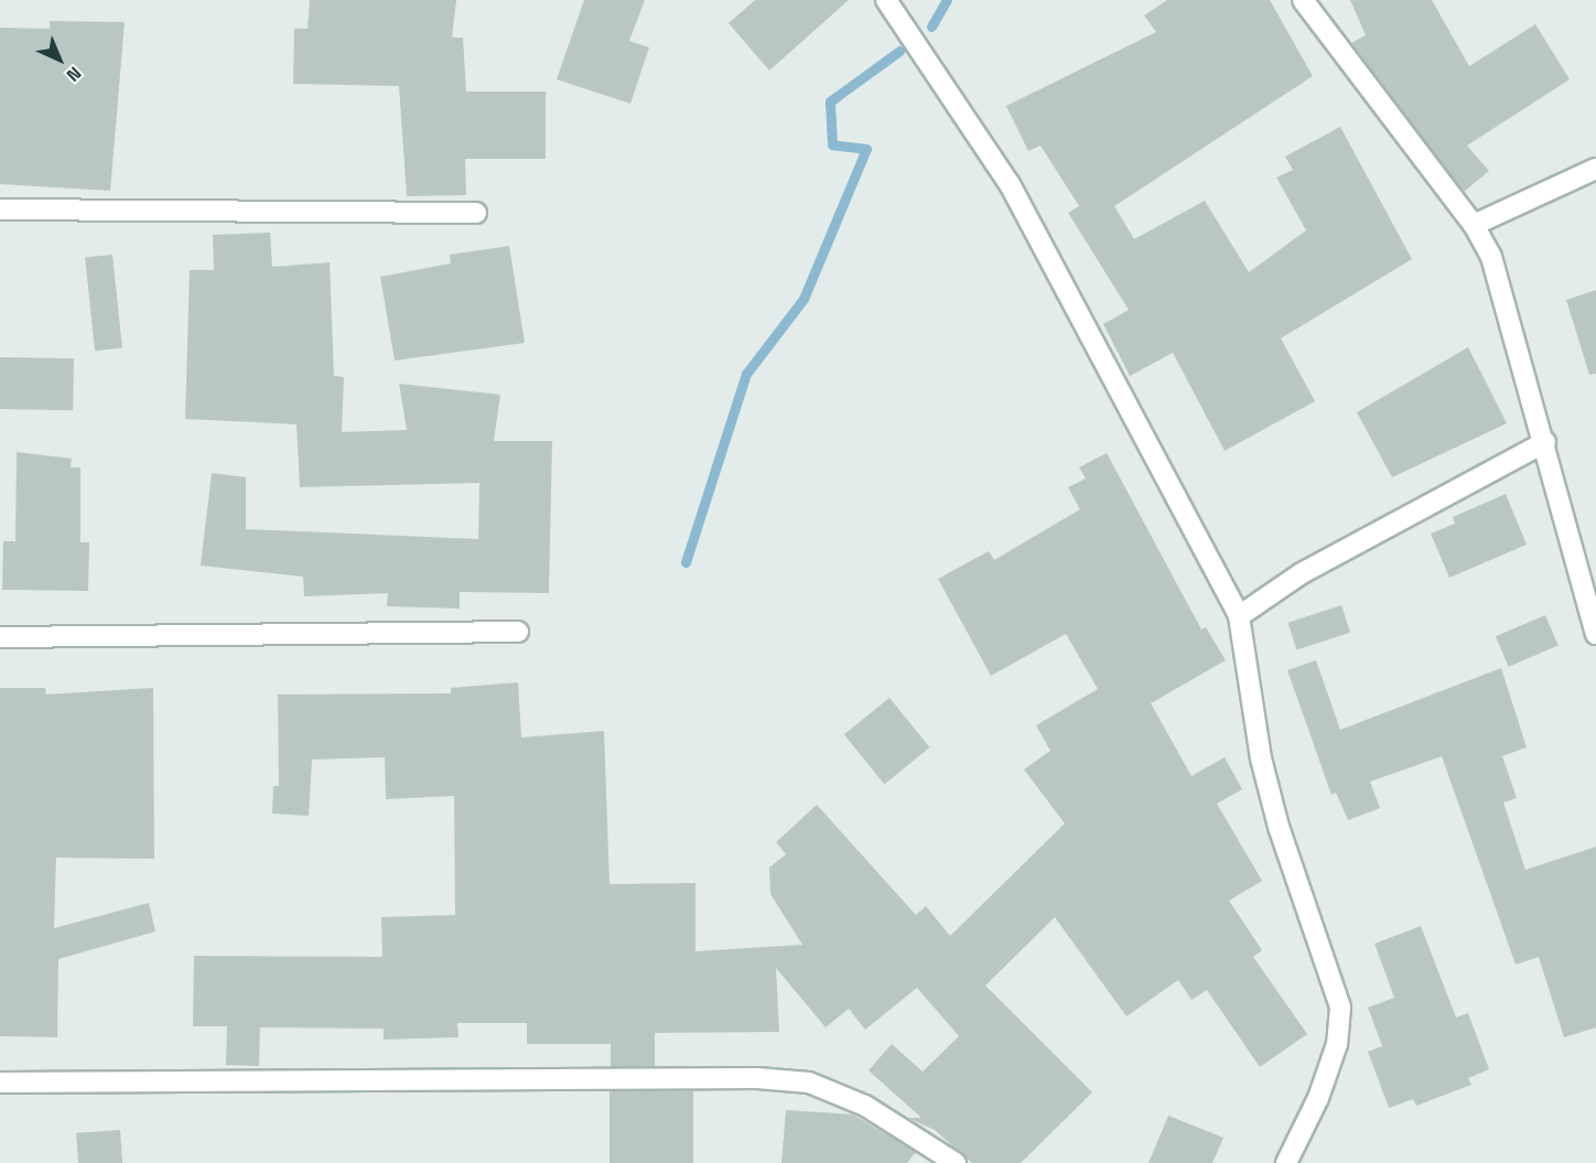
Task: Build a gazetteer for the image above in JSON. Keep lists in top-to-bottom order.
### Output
{
  "north": "bottom right"
}
